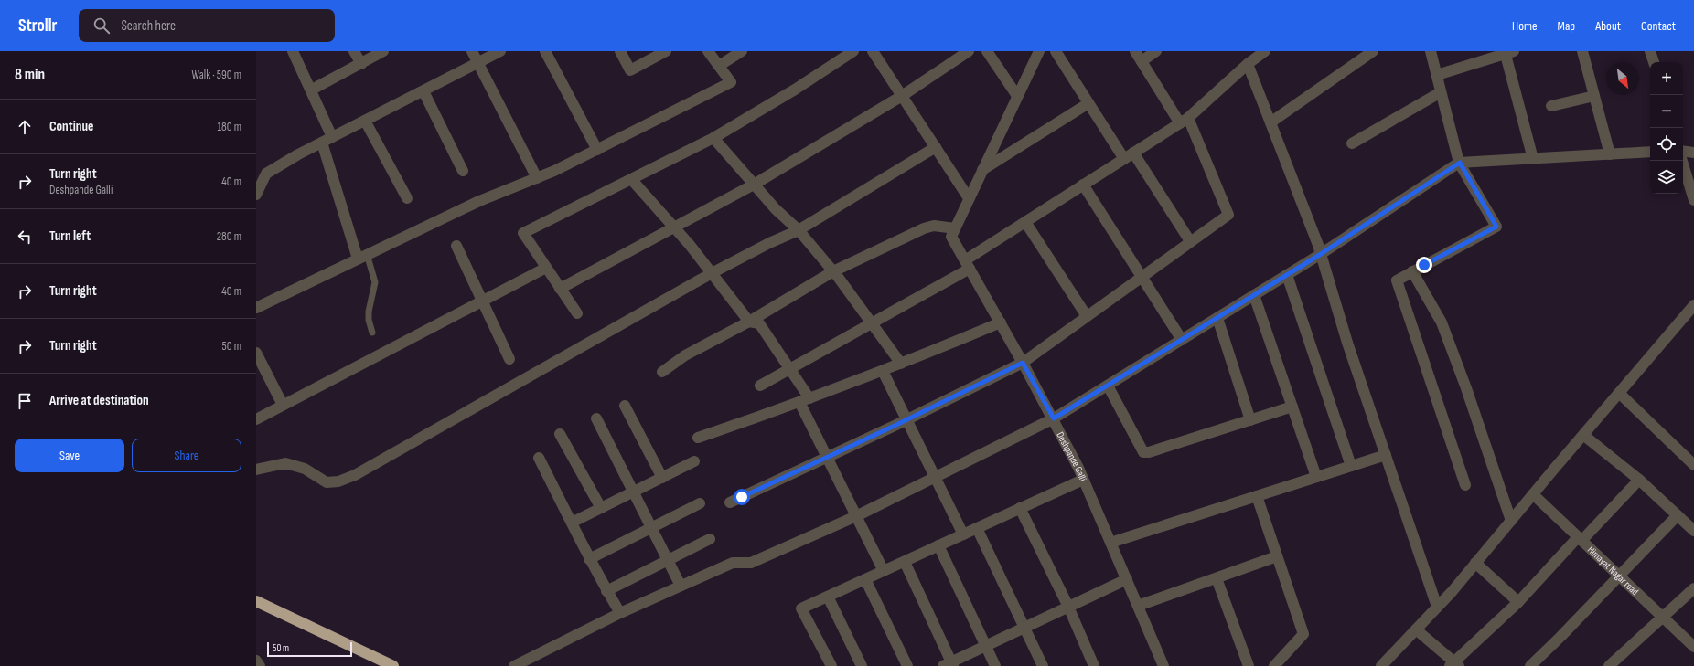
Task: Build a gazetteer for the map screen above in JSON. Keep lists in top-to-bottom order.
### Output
{
  "streets": {
    "street": ["Deshpande Galli", "Himayat Nagar road"]
  },
  "scale_bar": "50 m",
  "north": "bottom right",
  "page": {
    "header": "Strollr",
    "search": "Search here",
    "nav": [
      "Home",
      "Map",
      "About",
      "Contact"
    ],
    "heading": ["8 min", "Walk · 590 m"],
    "map_buttons": ["+", "−"],
    "list": [
      ["Continue", "180 m"],
      ["Turn right", "Deshpande Galli", "40 m"],
      ["Turn left", "280 m"],
      ["Turn right", "40 m"],
      ["Turn right", "50 m"],
      "Arrive at destination"
    ],
    "buttons": ["Save", "Share"],
    "scale": "50 m"
  }
}
